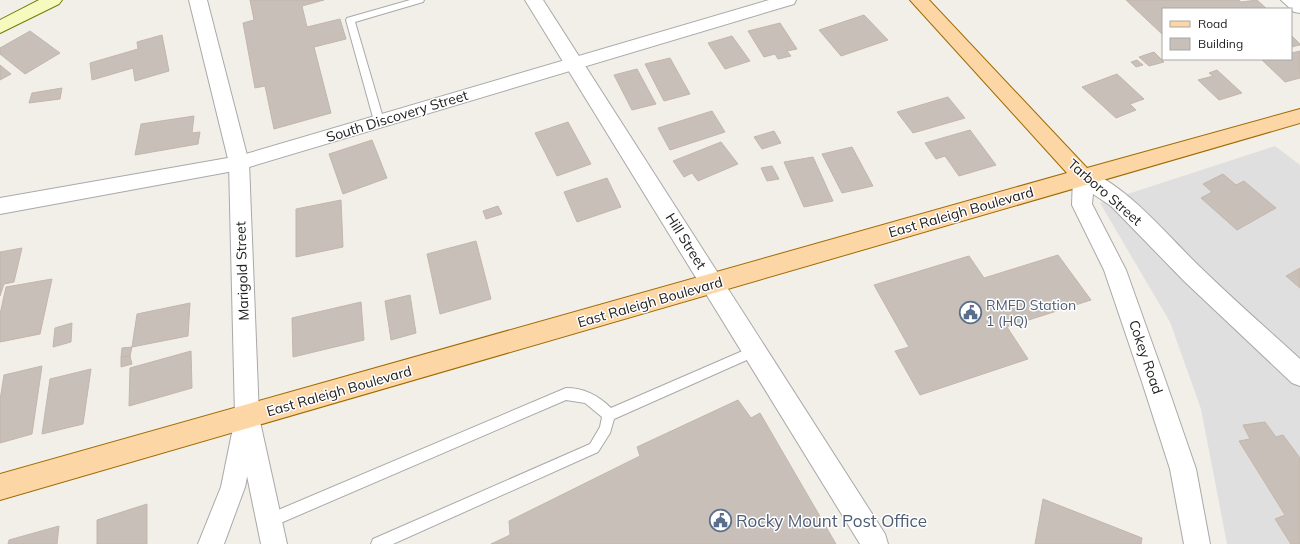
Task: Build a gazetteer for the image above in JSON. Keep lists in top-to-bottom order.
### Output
{
  "streets": {
    "main road": ["Tarboro Street", "East Raleigh Boulevard"],
    "street": [
      "South Discovery Street",
      "Hill Street",
      "Marigold Street",
      "Cokey Road"
    ]
  },
  "crossings": [
    ["South Discovery Street", "Hill Street"],
    ["South Discovery Street", "Marigold Street"],
    ["Tarboro Street", "East Raleigh Boulevard"],
    ["Tarboro Street", "Cokey Road"],
    ["East Raleigh Boulevard", "Hill Street"],
    ["East Raleigh Boulevard", "Marigold Street"],
    ["East Raleigh Boulevard", "Cokey Road"]
  ],
  "places": {
    "public building": ["RMFD Station 1 (HQ)", "Rocky Mount Post Office"]
  },
  "legend": ["Road", "Building"]
}
